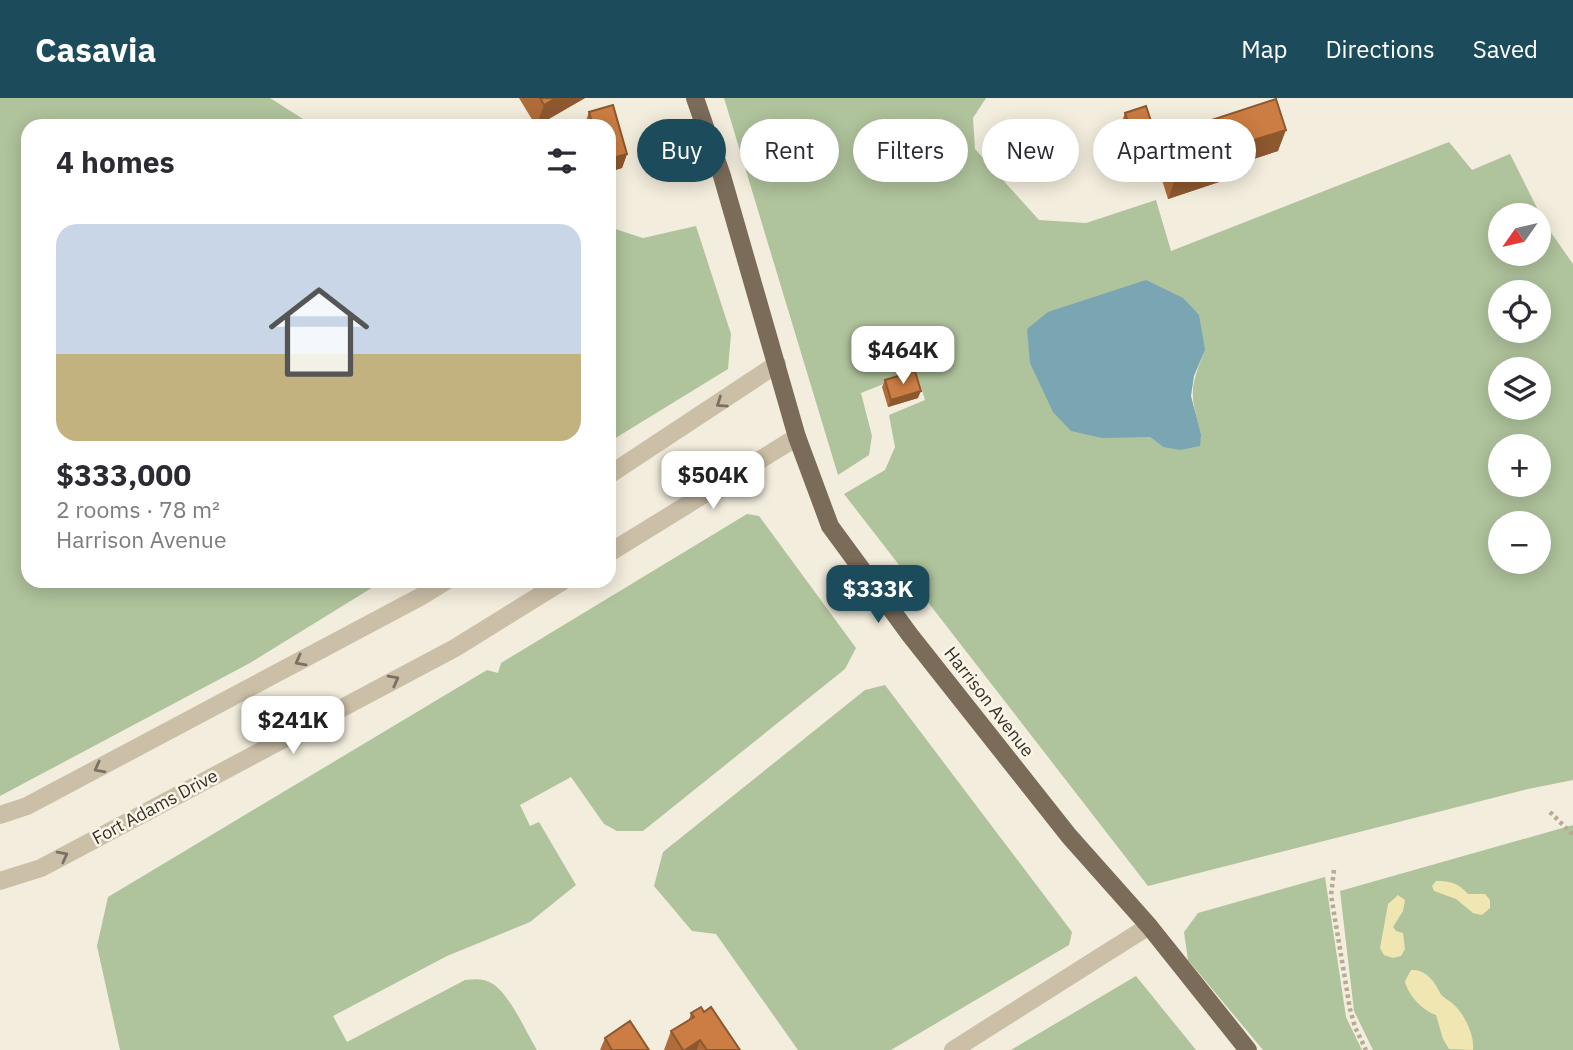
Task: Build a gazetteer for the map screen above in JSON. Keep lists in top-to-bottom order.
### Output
{
  "streets": {
    "main road": ["Harrison Avenue"],
    "street": ["Fort Adams Drive"]
  },
  "north": "bottom left",
  "page": {
    "header": "Casavia",
    "nav": ["Map", "Directions", "Saved"],
    "chip": [
      "Buy",
      "Rent",
      "Filters",
      "New",
      "Apartment"
    ],
    "heading": "4 homes",
    "map_buttons": ["+", "−"],
    "list": [
      {
        "name": "$333,000",
        "note": "2 rooms · 78 m² · Harrison Avenue"
      }
    ],
    "price": [
      "$464K",
      "$504K",
      "$333K",
      "$241K"
    ]
  }
}
